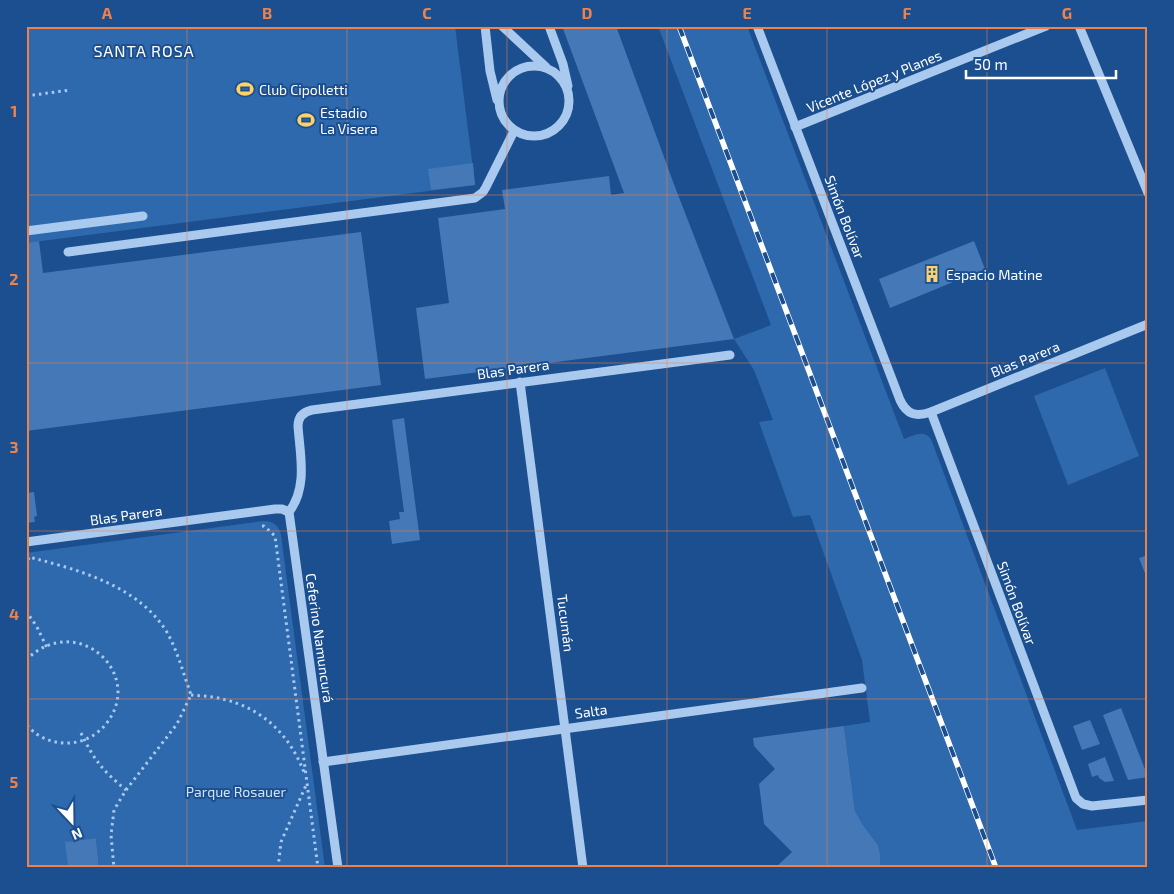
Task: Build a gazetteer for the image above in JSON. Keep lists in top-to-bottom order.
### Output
{
  "streets": {
    "street": [
      "Vicente López y Planes",
      "Simón Bolívar",
      "Blas Parera",
      "Tucumán",
      "Ceferino Namuncurá",
      "Salta"
    ]
  },
  "crossings": [
    ["Vicente López y Planes", "Simón Bolívar"],
    ["Simón Bolívar", "Blas Parera"],
    ["Blas Parera", "Tucumán"],
    ["Blas Parera", "Ceferino Namuncurá"],
    ["Tucumán", "Salta"],
    ["Ceferino Namuncurá", "Salta"]
  ],
  "districts": ["SANTA ROSA"],
  "parks": ["Parque Rosauer"],
  "places": {
    "sports": ["Club Cipolletti", "Estadio La Visera"],
    "building": ["Espacio Matine"]
  },
  "scale_bar": "50 m",
  "north": "bottom",
  "grid": {
    "columns": [
      "A",
      "B",
      "C",
      "D",
      "E",
      "F",
      "G"
    ],
    "rows": [
      "1",
      "2",
      "3",
      "4",
      "5"
    ]
  }
}
